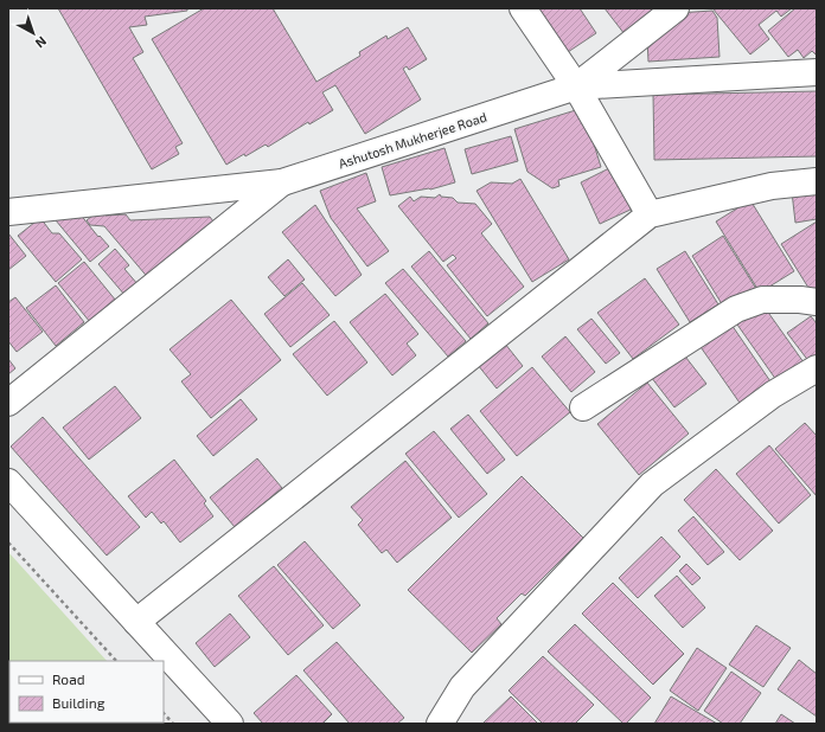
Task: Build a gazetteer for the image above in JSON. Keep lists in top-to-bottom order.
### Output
{
  "streets": {
    "street": ["Ashutosh Mukherjee Road"]
  },
  "legend": ["Road", "Building"],
  "north": "bottom right"
}
